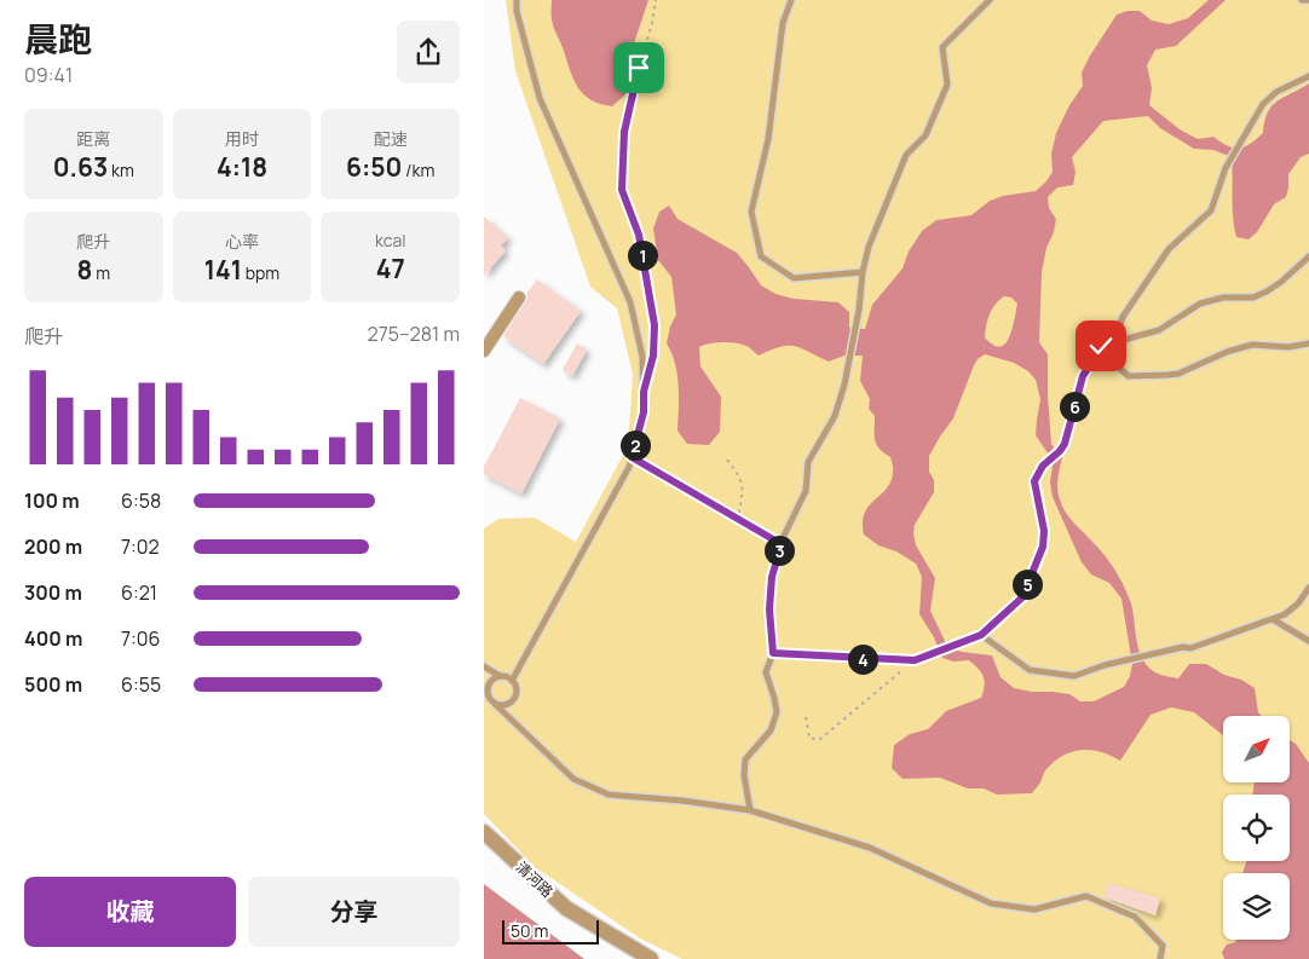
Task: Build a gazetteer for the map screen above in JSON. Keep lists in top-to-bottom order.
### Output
{
  "streets": {
    "street": ["清河路"]
  },
  "scale_bar": "50 m",
  "north": "top right",
  "page": {
    "heading": ["晨跑", "09:41"],
    "stats": [
      ["距离", "0.63 km"],
      ["用时", "4:18"],
      ["配速", "6:50 /km"],
      ["爬升", "8 m"],
      ["心率", "141 bpm"],
      ["kcal", "47"]
    ],
    "pins": [
      "1",
      "6",
      "2",
      "3",
      "5",
      "4"
    ],
    "chart": ["爬升", "275–281 m"],
    "list": [
      {
        "name": "100 m",
        "note": "6:58"
      },
      {
        "name": "200 m",
        "note": "7:02"
      },
      {
        "name": "300 m",
        "note": "6:21"
      },
      {
        "name": "400 m",
        "note": "7:06"
      },
      {
        "name": "500 m",
        "note": "6:55"
      }
    ],
    "buttons": ["收藏", "分享"],
    "scale": "50 m"
  }
}
